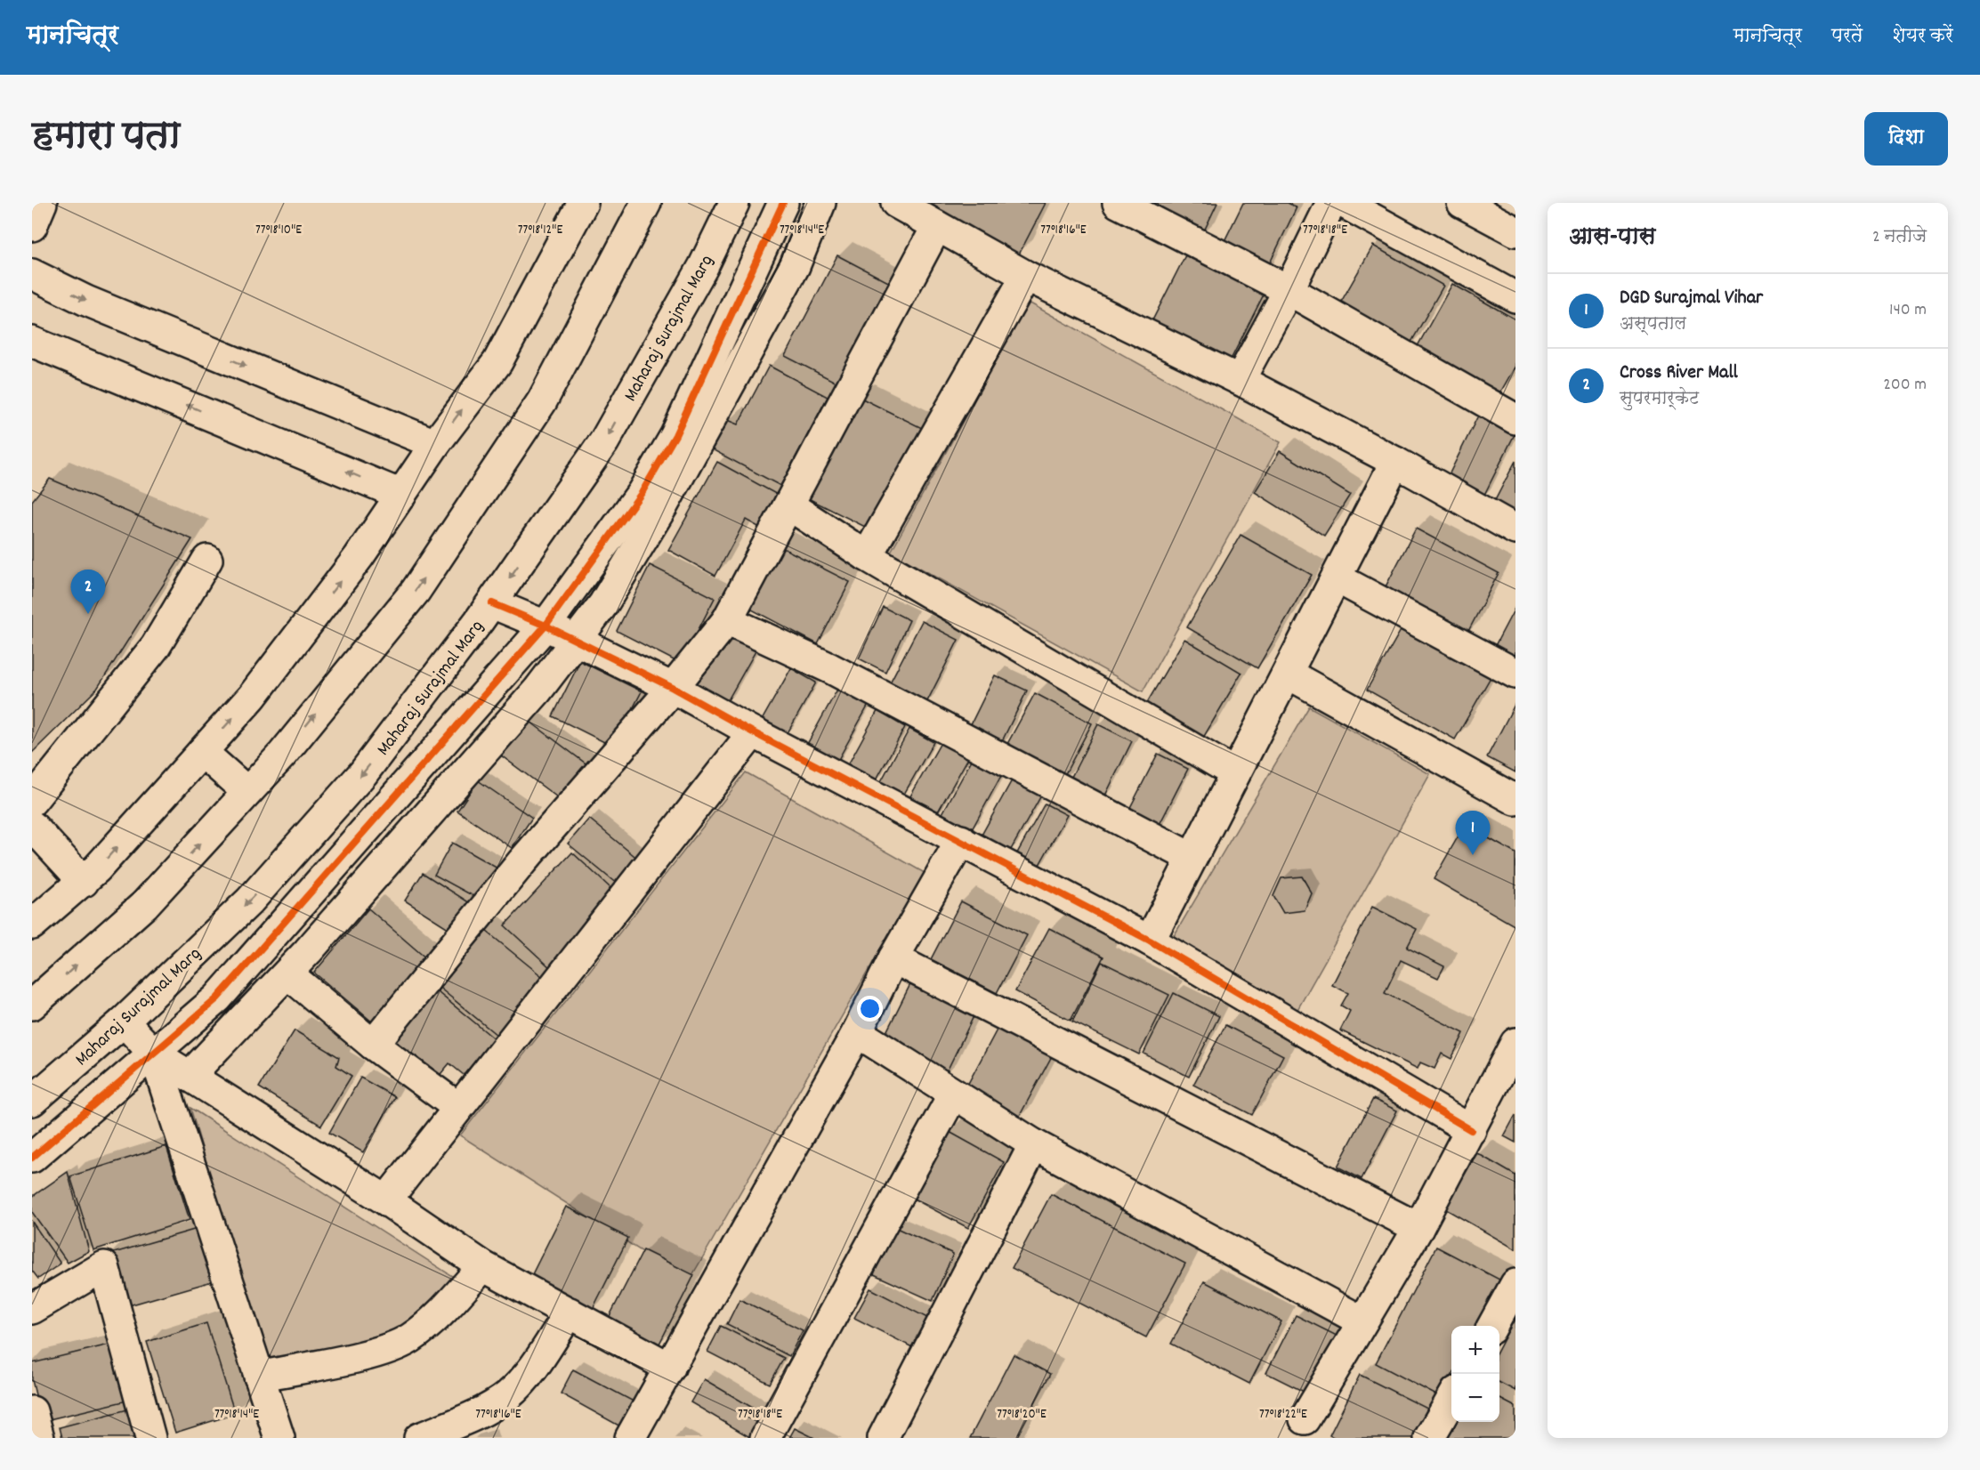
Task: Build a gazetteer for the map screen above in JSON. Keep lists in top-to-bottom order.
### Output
{
  "streets": {
    "street": ["Maharaj Surajmal Marg"]
  },
  "page": {
    "header": "मानचित्र",
    "nav": ["मानचित्र", "परतें", "शेयर करें"],
    "title": "हमारा पता",
    "buttons": "दिशा",
    "heading": ["आस-पास", "2 नतीजे"],
    "list": [
      {
        "mark": "1",
        "name": "DGD Surajmal Vihar",
        "note": "अस्पताल",
        "value": "140 m"
      },
      {
        "mark": "2",
        "name": "Cross River Mall",
        "note": "सुपरमार्केट",
        "value": "200 m"
      }
    ],
    "pins": ["2", "1"],
    "map_buttons": ["+", "−"]
  },
  "coordinates": [
    "77°18'10\"E",
    "77°18'12\"E",
    "77°18'14\"E",
    "77°18'16\"E",
    "77°18'18\"E",
    "77°18'22\"E",
    "77°18'20\"E"
  ]
}
